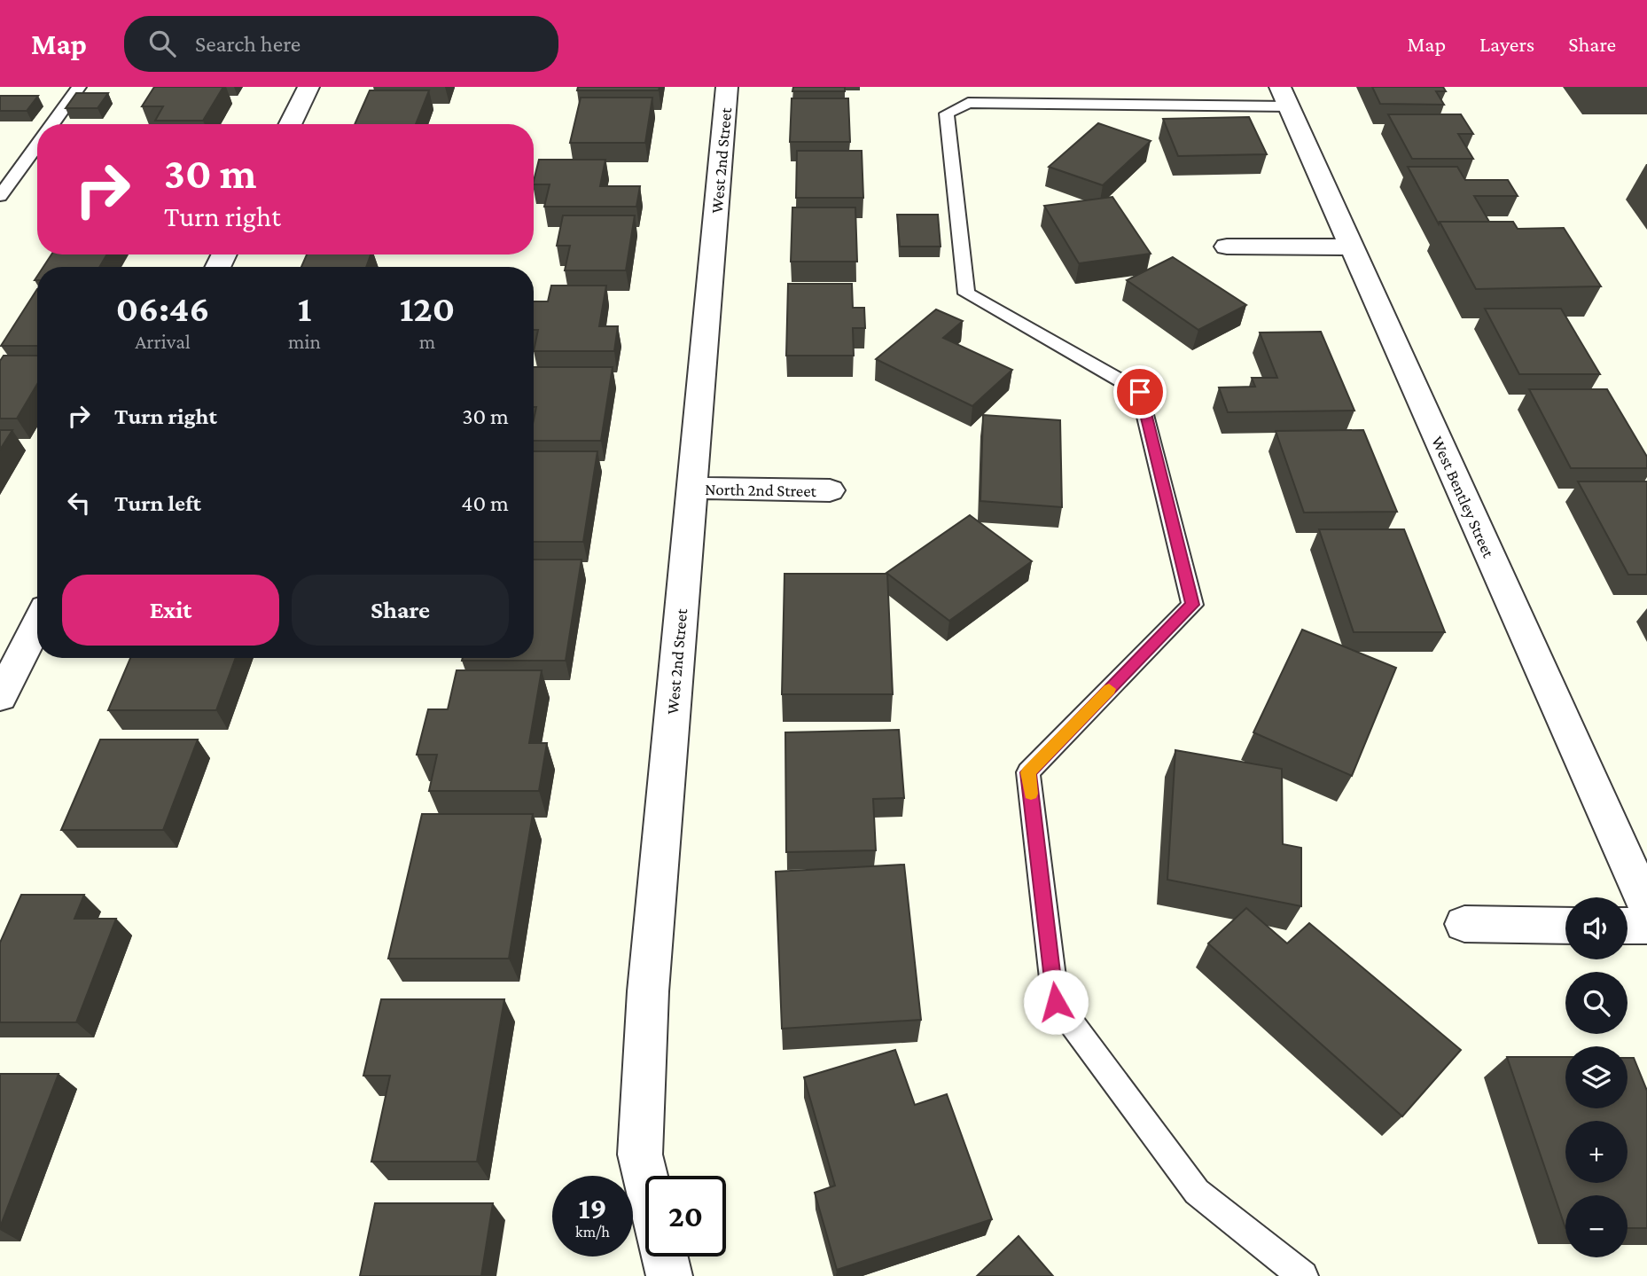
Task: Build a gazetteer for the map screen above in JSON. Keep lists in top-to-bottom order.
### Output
{
  "streets": {
    "street": ["West 2nd Street", "North 2nd Street", "West Bentley Street"]
  },
  "crossings": [
    ["West 2nd Street", "North 2nd Street"]
  ],
  "page": {
    "header": "Map",
    "search": "Search here",
    "nav": ["Map", "Layers", "Share"],
    "turn": ["30 m", "Turn right"],
    "eta": [
      "06:46",
      "Arrival",
      "1",
      "min",
      "120",
      "m"
    ],
    "list": [
      {
        "name": "Turn right",
        "value": "30 m"
      },
      {
        "name": "Turn left",
        "value": "40 m"
      }
    ],
    "buttons": ["Exit", "Share"],
    "map_buttons": ["+", "−"],
    "speed": "19 km/h",
    "limit": "20"
  }
}
